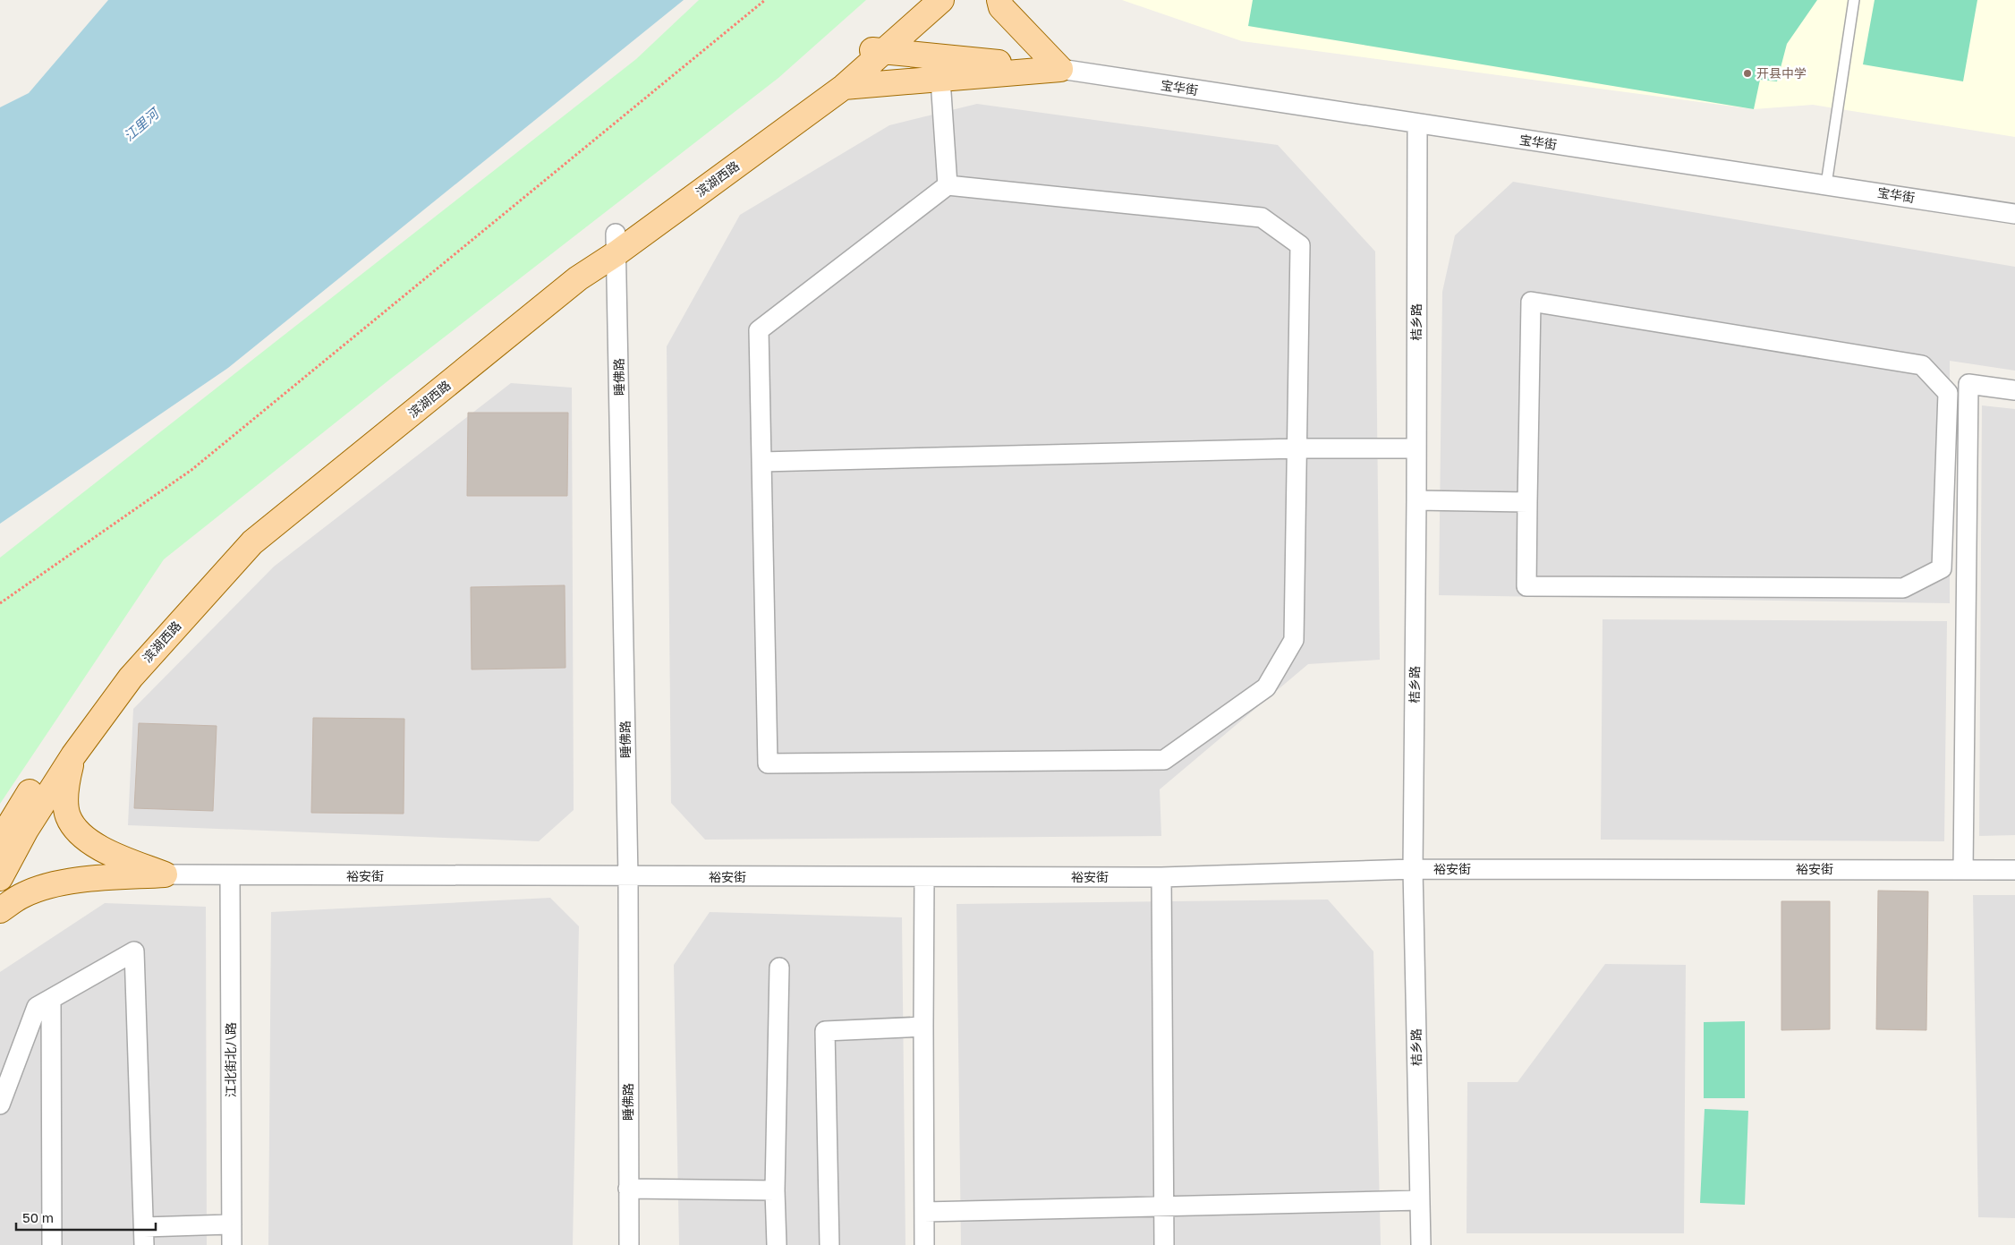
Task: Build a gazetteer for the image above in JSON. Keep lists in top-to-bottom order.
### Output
{
  "streets": {
    "main road": ["滨湖西路"],
    "street": [
      "宝华街",
      "桔乡路",
      "睡佛路",
      "裕安街",
      "江北街北八路"
    ]
  },
  "crossings": [
    ["宝华街", "桔乡路"],
    ["滨湖西路", "睡佛路"],
    ["桔乡路", "裕安街"],
    ["睡佛路", "裕安街"],
    ["裕安街", "江北街北八路"]
  ],
  "water": ["江里河"],
  "places": ["开县中学"],
  "scale_bar": "50 m"
}
